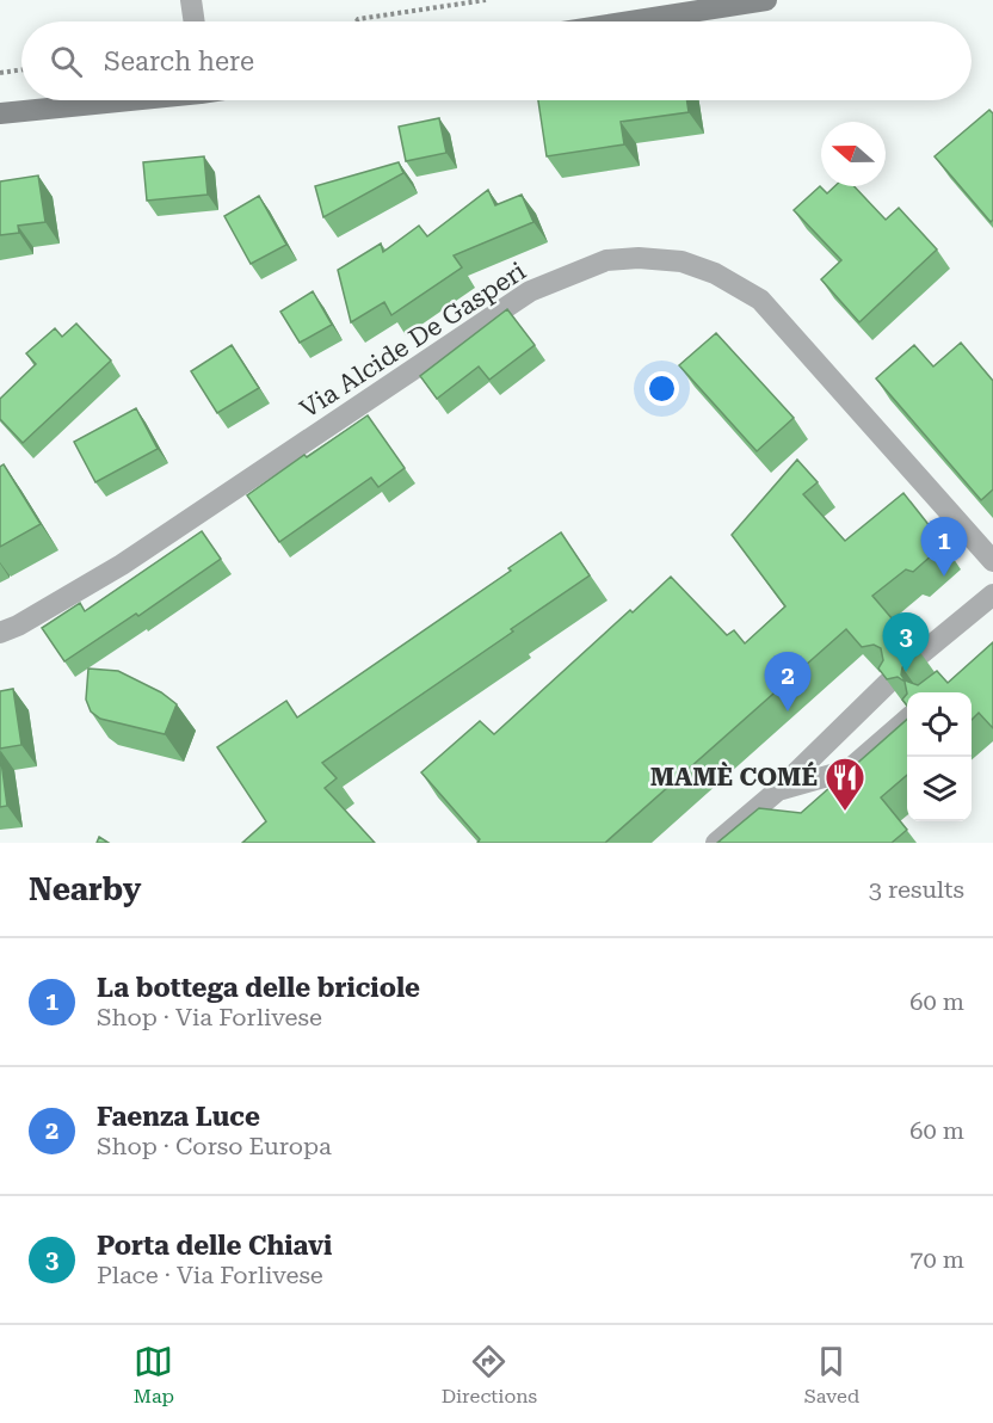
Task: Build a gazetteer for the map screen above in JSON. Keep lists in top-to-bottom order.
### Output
{
  "streets": {
    "street": ["Via Alcide De Gasperi"]
  },
  "places": {
    "restaurant": ["MAMÈ COMÉ"]
  },
  "north": "left",
  "page": {
    "search": "Search here",
    "pins": ["1", "3", "2"],
    "heading": ["Nearby", "3 results"],
    "list": [
      {
        "mark": "1",
        "name": "La bottega delle briciole",
        "note": "Shop · Via Forlivese",
        "value": "60 m"
      },
      {
        "mark": "2",
        "name": "Faenza Luce",
        "note": "Shop · Corso Europa",
        "value": "60 m"
      },
      {
        "mark": "3",
        "name": "Porta delle Chiavi",
        "note": "Place · Via Forlivese",
        "value": "70 m"
      }
    ],
    "nav": ["Map", "Directions", "Saved"]
  }
}
